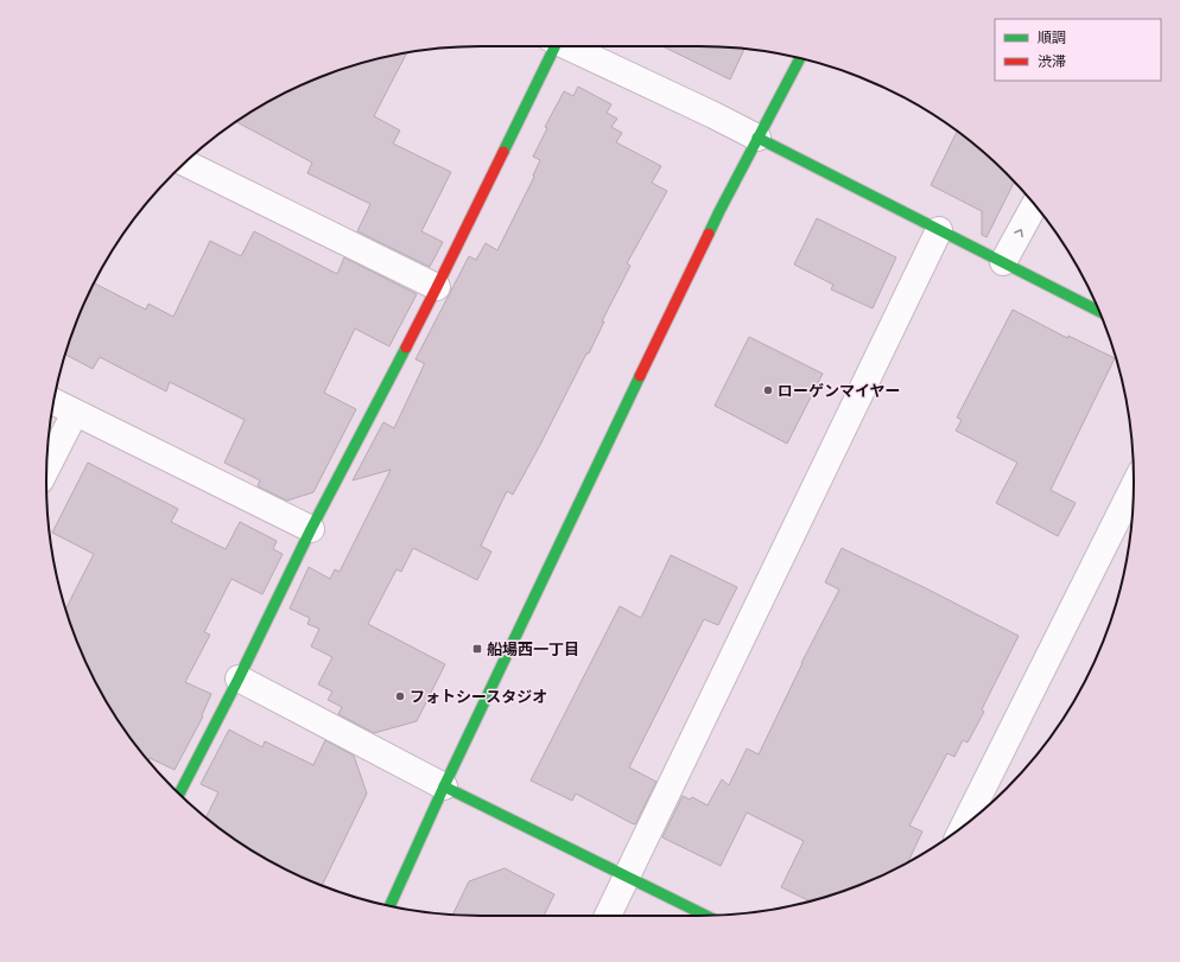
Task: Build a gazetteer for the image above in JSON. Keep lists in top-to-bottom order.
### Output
{
  "places": {
    "other": ["ローゲンマイヤー", "フォトシースタジオ"],
    "transit": ["船場西一丁目"]
  },
  "legend": ["順調", "渋滞"]
}
